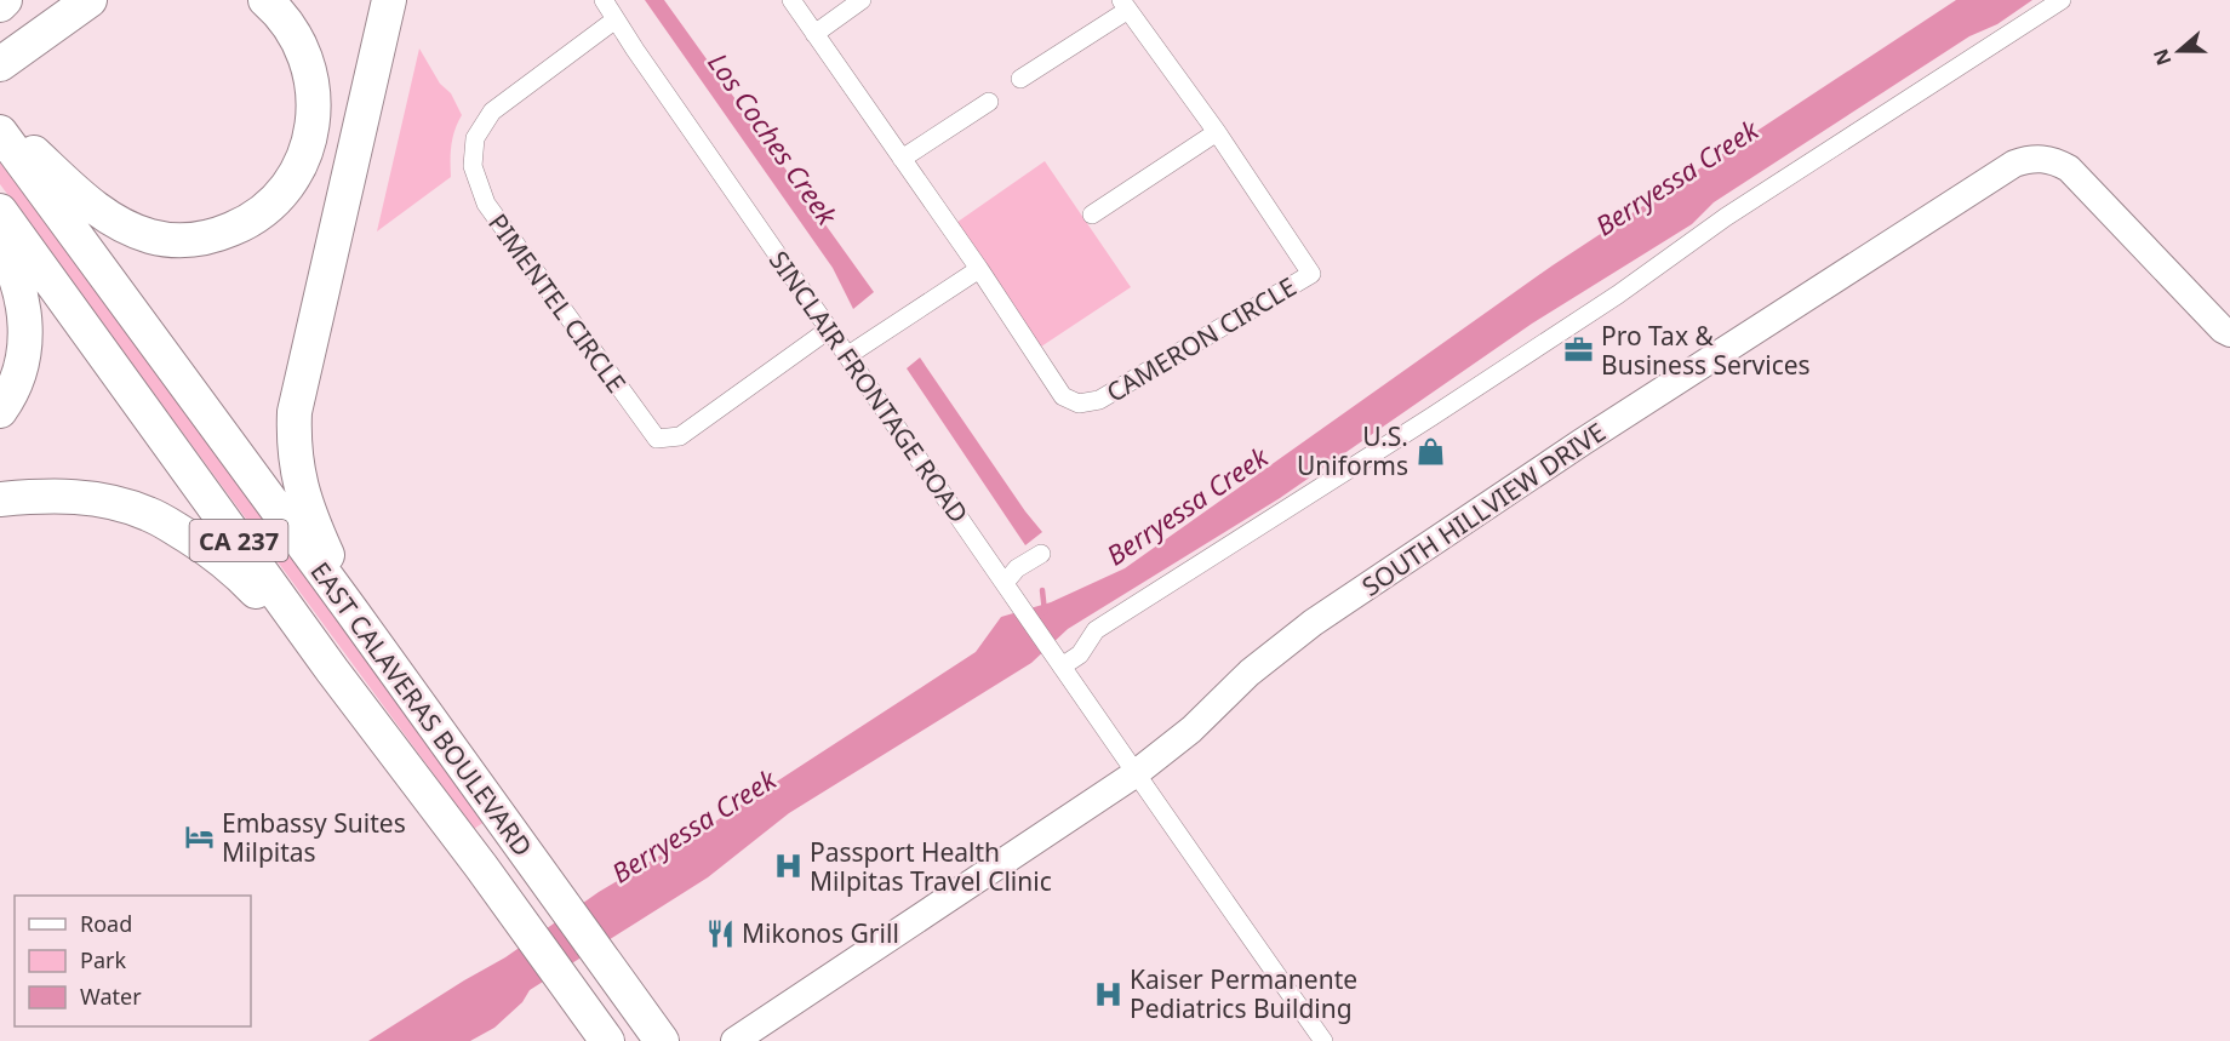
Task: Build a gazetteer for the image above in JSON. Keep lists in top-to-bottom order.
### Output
{
  "streets": {
    "highway": ["CA 237", "EAST CALAVERAS BOULEVARD"],
    "street": [
      "PIMENTEL CIRCLE",
      "CAMERON CIRCLE",
      "SINCLAIR FRONTAGE ROAD",
      "SOUTH HILLVIEW DRIVE"
    ]
  },
  "crossings": [
    ["PIMENTEL CIRCLE", "SINCLAIR FRONTAGE ROAD"],
    ["SINCLAIR FRONTAGE ROAD", "SOUTH HILLVIEW DRIVE"]
  ],
  "water": ["Los Coches Creek", "Berryessa Creek"],
  "places": {
    "office": ["Pro Tax & Business Services"],
    "shop": ["U.S. Uniforms"],
    "hotel": ["Embassy Suites Milpitas"],
    "hospital": ["Passport Health Milpitas Travel Clinic", "Kaiser Permanente Pediatrics Building"],
    "restaurant": ["Mikonos Grill"]
  },
  "legend": ["Road", "Park", "Water"],
  "north": "left"
}
